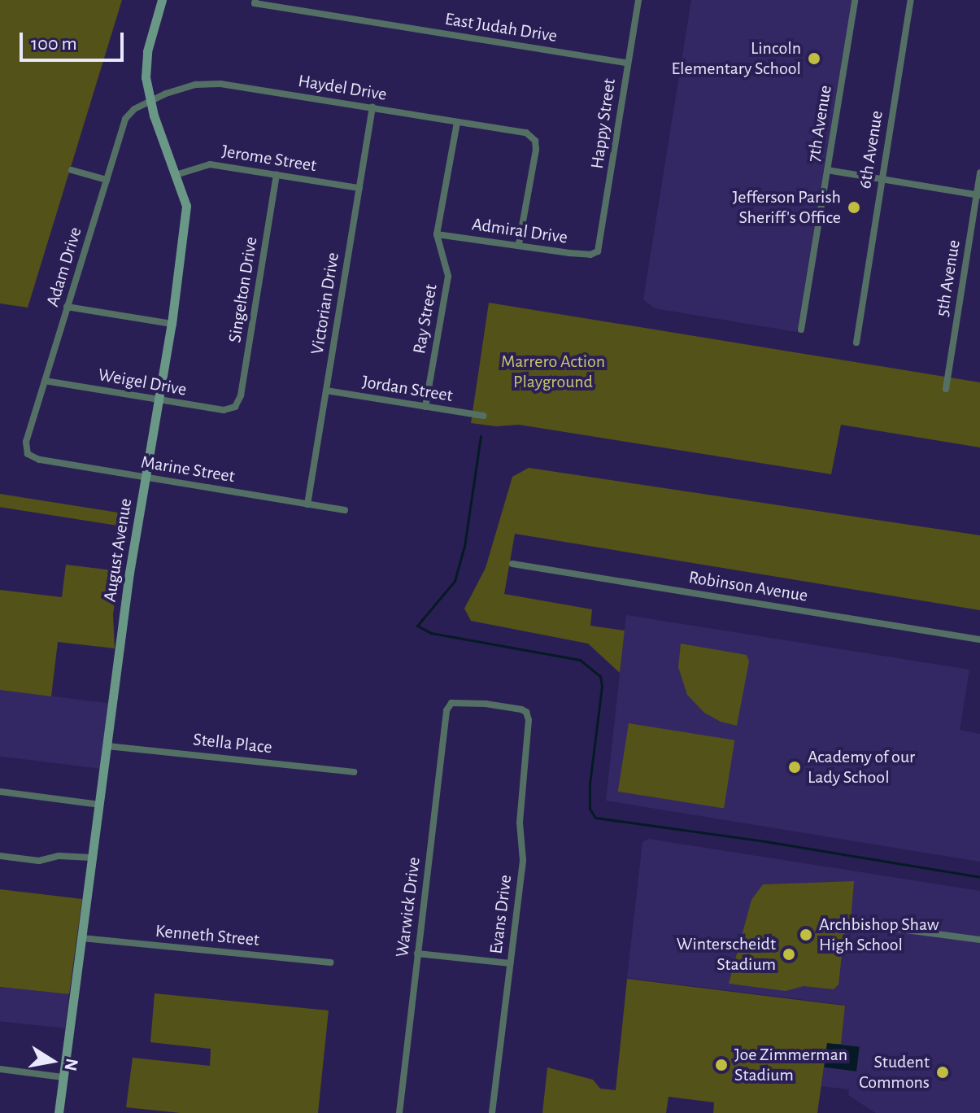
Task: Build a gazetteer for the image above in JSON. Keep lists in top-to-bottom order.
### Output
{
  "streets": {
    "street": [
      "East Judah Drive",
      "Haydel Drive",
      "Happy Street",
      "7th Avenue",
      "6th Avenue",
      "Jerome Street",
      "Admiral Drive",
      "Adam Drive",
      "5th Avenue",
      "Singelton Drive",
      "Victorian Drive",
      "Ray Street",
      "Weigel Drive",
      "Jordan Street",
      "Marine Street",
      "August Avenue",
      "Robinson Avenue",
      "Stella Place",
      "Warwick Drive",
      "Evans Drive",
      "Kenneth Street"
    ]
  },
  "crossings": [
    ["East Judah Drive", "Happy Street"],
    ["Haydel Drive", "Admiral Drive"],
    ["Haydel Drive", "Adam Drive"],
    ["Haydel Drive", "Victorian Drive"],
    ["Haydel Drive", "Ray Street"],
    ["Haydel Drive", "August Avenue"],
    ["Happy Street", "Admiral Drive"],
    ["Jerome Street", "Singelton Drive"],
    ["Jerome Street", "Victorian Drive"],
    ["Jerome Street", "August Avenue"],
    ["Admiral Drive", "Ray Street"],
    ["Adam Drive", "Weigel Drive"],
    ["Adam Drive", "Marine Street"],
    ["Adam Drive", "August Avenue"],
    ["Singelton Drive", "Weigel Drive"],
    ["Victorian Drive", "Jordan Street"],
    ["Victorian Drive", "Marine Street"],
    ["Ray Street", "Jordan Street"],
    ["Weigel Drive", "August Avenue"],
    ["Marine Street", "August Avenue"],
    ["August Avenue", "Stella Place"],
    ["August Avenue", "Kenneth Street"],
    ["Warwick Drive", "Evans Drive"]
  ],
  "parks": ["Marrero Action Playground"],
  "places": [
    "Lincoln Elementary School",
    "Jefferson Parish Sheriff's Office",
    "Academy of our Lady School",
    "Archbishop Shaw High School",
    "Winterscheidt Stadium",
    "Joe Zimmerman Stadium",
    "Student Commons"
  ],
  "scale_bar": "100 m",
  "north": "right"
}
